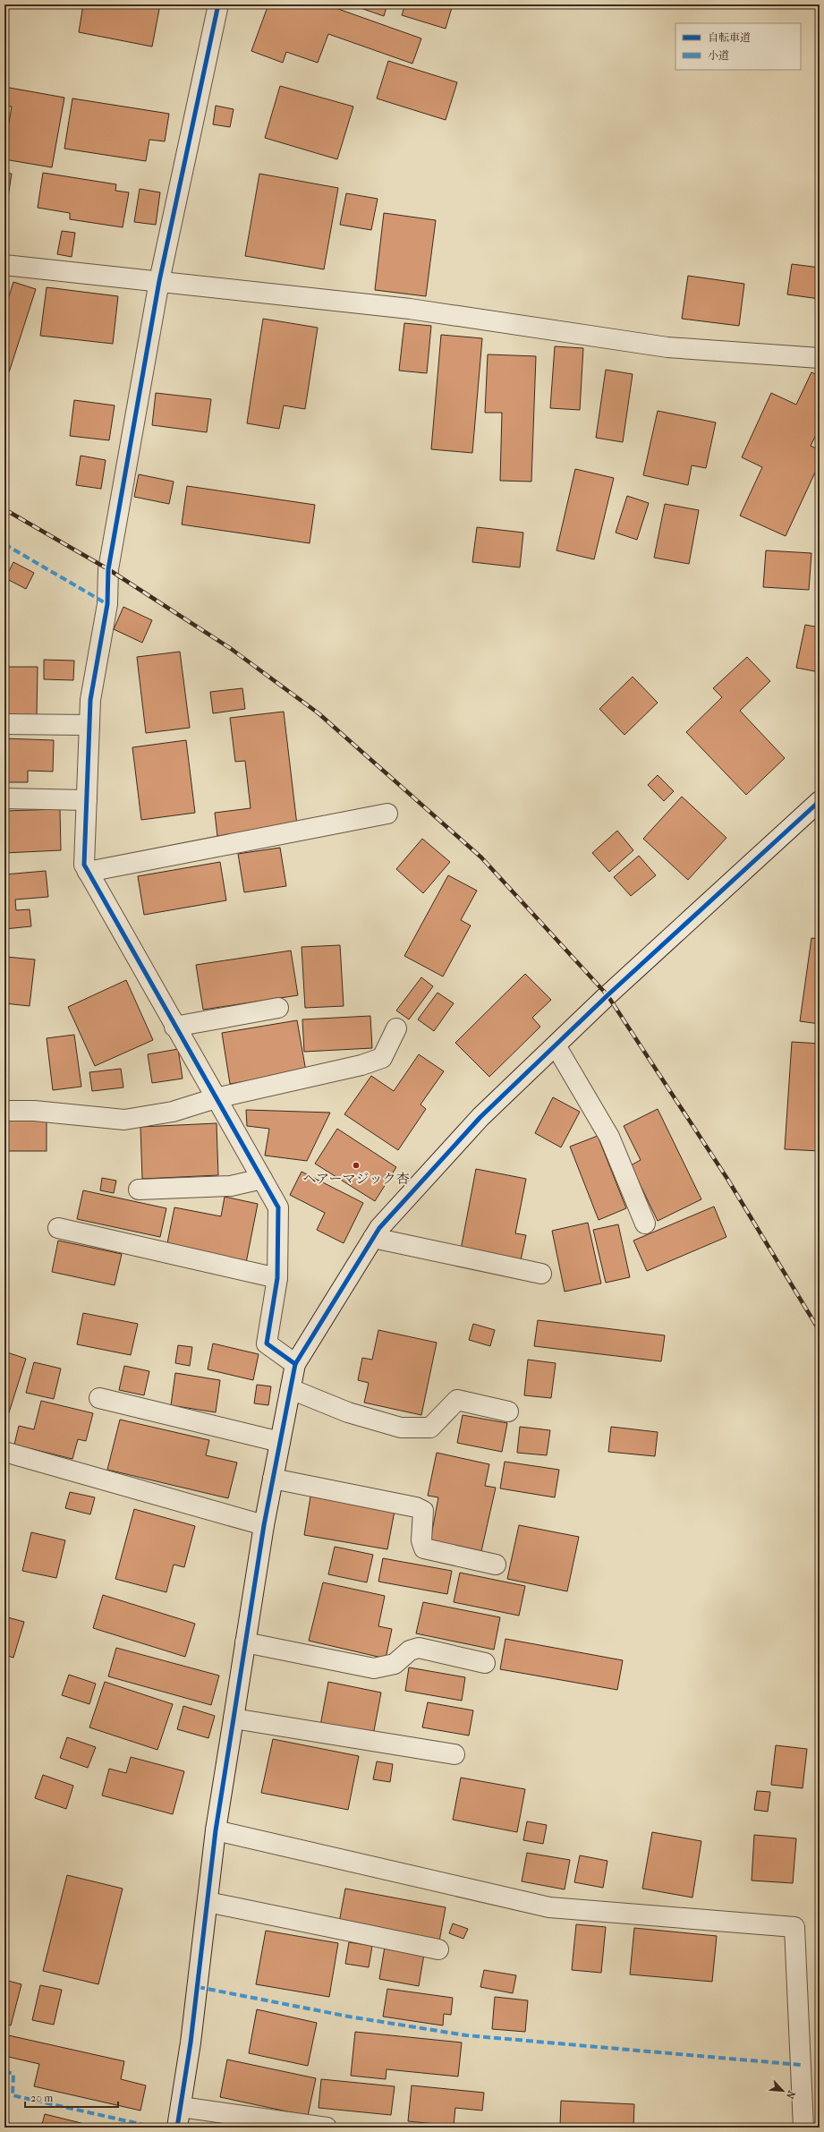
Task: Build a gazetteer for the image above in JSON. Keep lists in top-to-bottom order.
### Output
{
  "places": ["ヘアーマジック杏"],
  "legend": ["自転車道", "小道"],
  "scale_bar": "20 m",
  "north": "bottom right"
}
